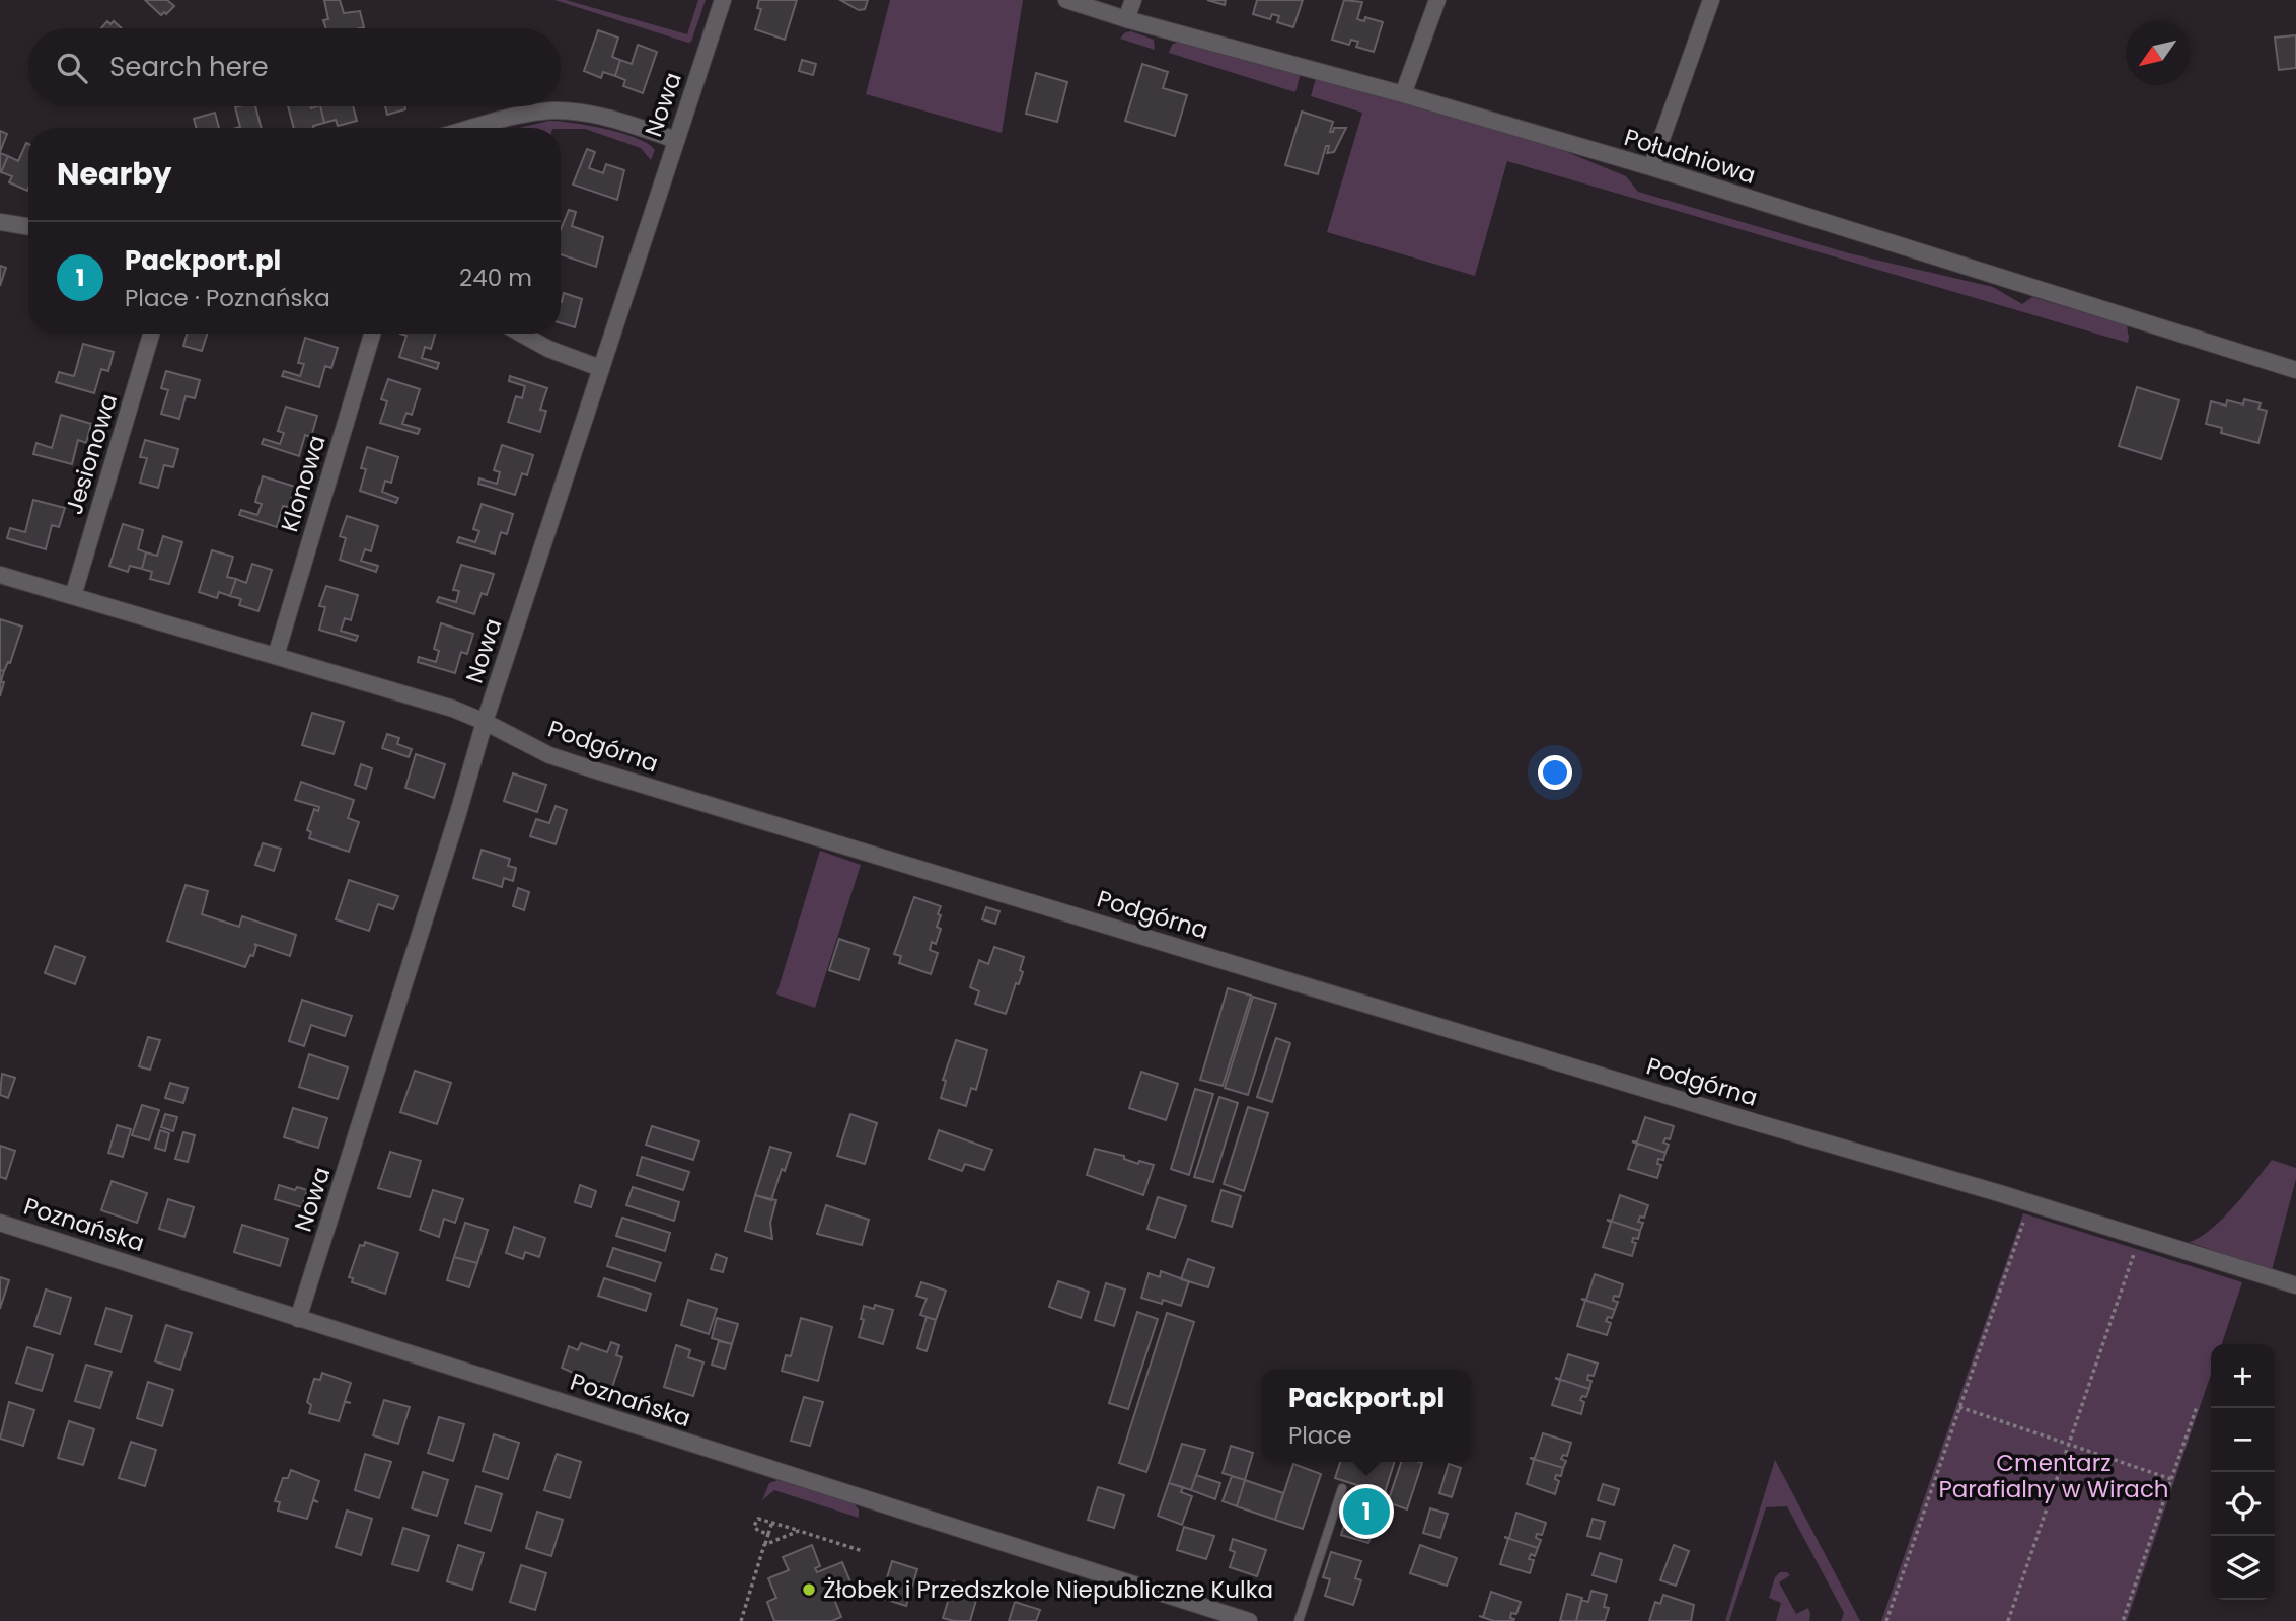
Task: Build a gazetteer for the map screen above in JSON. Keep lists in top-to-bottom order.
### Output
{
  "streets": {
    "street": [
      "Nowa",
      "Południowa",
      "Jesionowa",
      "Klonowa",
      "Podgórna",
      "Poznańska"
    ]
  },
  "crossings": [
    ["Nowa", "Podgórna"],
    ["Nowa", "Poznańska"],
    ["Jesionowa", "Podgórna"],
    ["Klonowa", "Podgórna"]
  ],
  "parks": ["Cmentarz Parafialny w Wirach"],
  "places": ["Żłobek i Przedszkole Niepubliczne Kulka"],
  "north": "bottom left",
  "page": {
    "search": "Search here",
    "heading": "Nearby",
    "list": [
      {
        "mark": "1",
        "name": "Packport.pl",
        "note": "Place · Poznańska",
        "value": "240 m"
      }
    ],
    "map_buttons": ["+", "−"],
    "popup": ["Packport.pl", "Place"],
    "pins": "1"
  }
}
